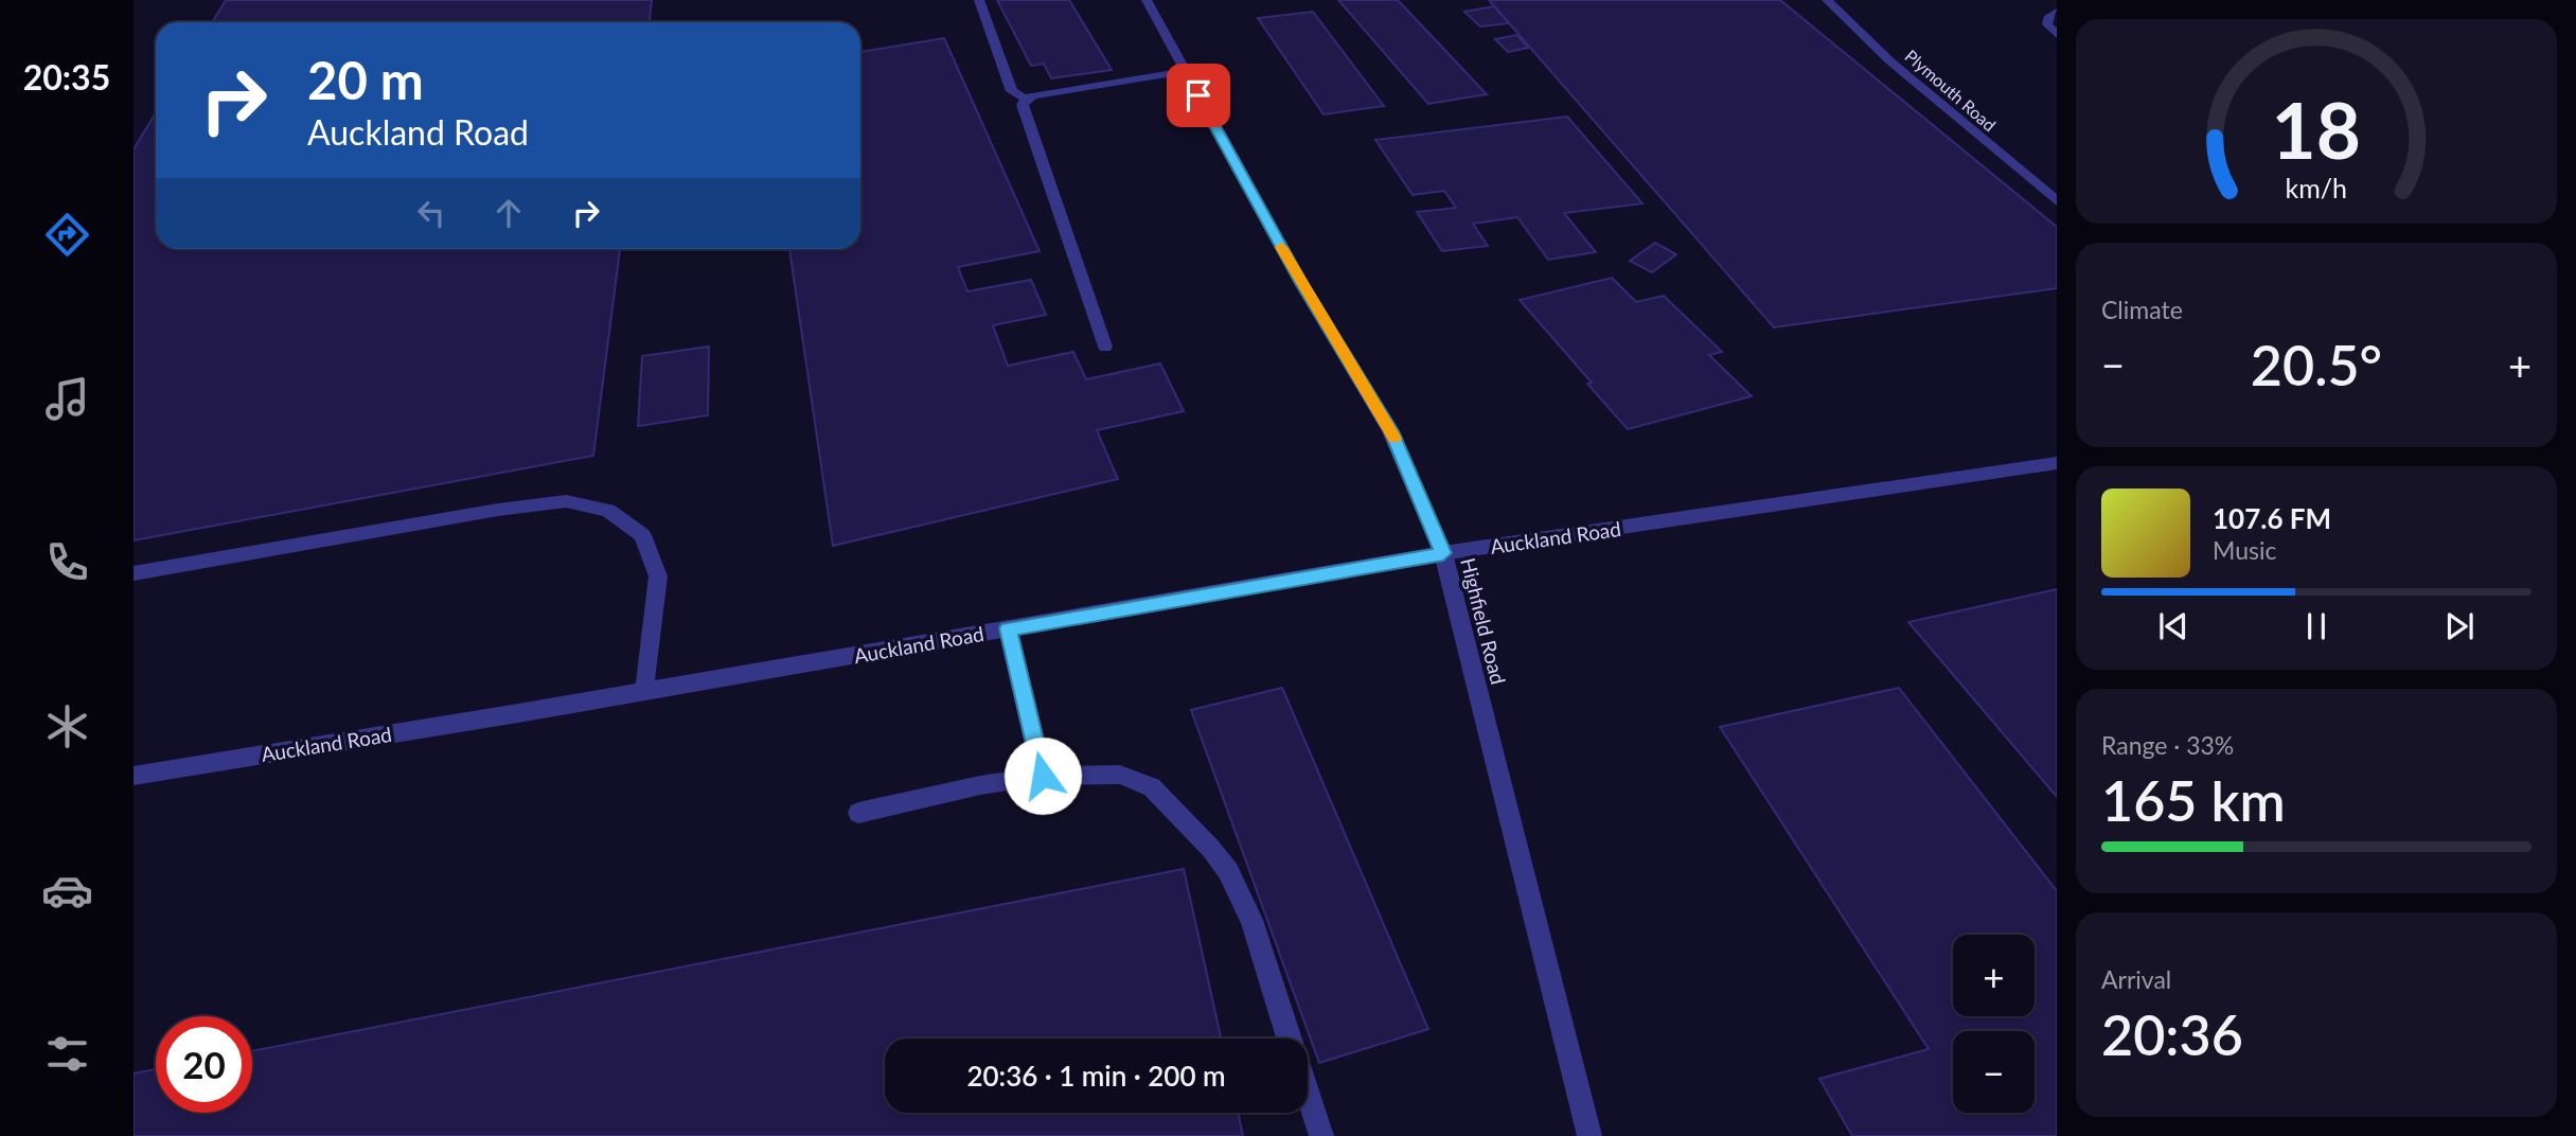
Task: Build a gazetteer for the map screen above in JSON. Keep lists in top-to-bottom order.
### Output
{
  "streets": {
    "street": ["Plymouth Road", "Auckland Road", "Highfield Road"]
  },
  "crossings": [
    ["Auckland Road", "Highfield Road"]
  ],
  "page": {
    "tabs": "20:35",
    "turn": ["20 m", "Auckland Road"],
    "tile": [
      "Climate",
      ["Range · 33%", "165 km"],
      ["Arrival", "20:36"]
    ],
    "heat": ["−", "20.5°", "+"],
    "song": ["107.6 FM", "Music"],
    "map_buttons": ["+", "−"],
    "limit": "20",
    "trip": "20:36 · 1 min · 200 m",
    "gauge": ["18", "km/h"]
  }
}
